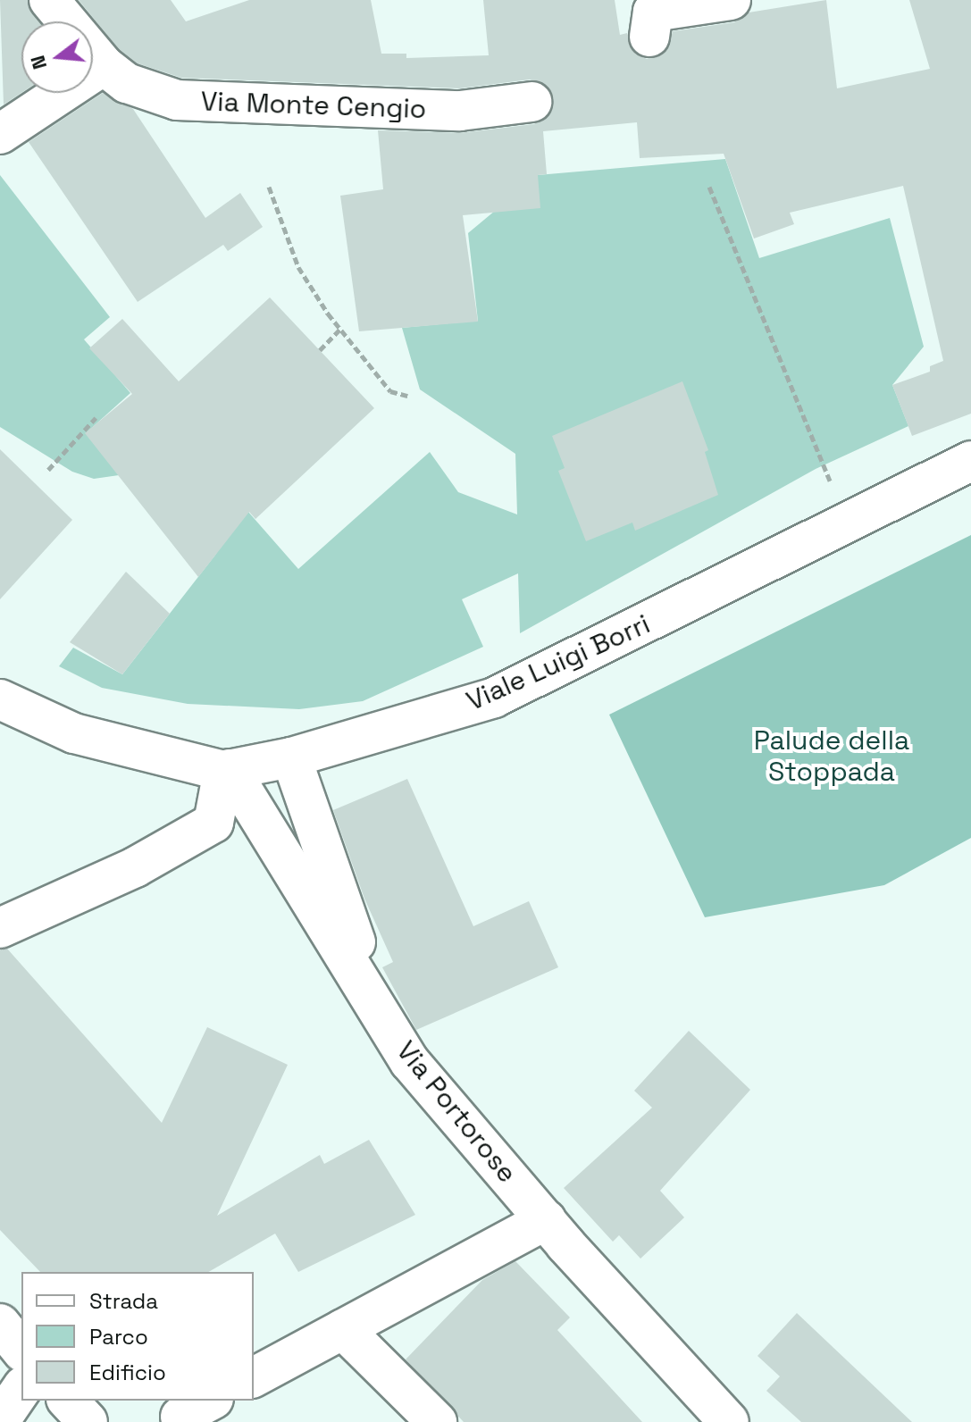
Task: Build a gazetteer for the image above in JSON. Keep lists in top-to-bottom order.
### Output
{
  "streets": {
    "street": ["Via Monte Cengio", "Viale Luigi Borri", "Via Portorose"]
  },
  "crossings": [
    ["Viale Luigi Borri", "Via Portorose"]
  ],
  "parks": ["Palude della Stoppada"],
  "legend": ["Strada", "Parco", "Edificio"],
  "north": "left"
}
